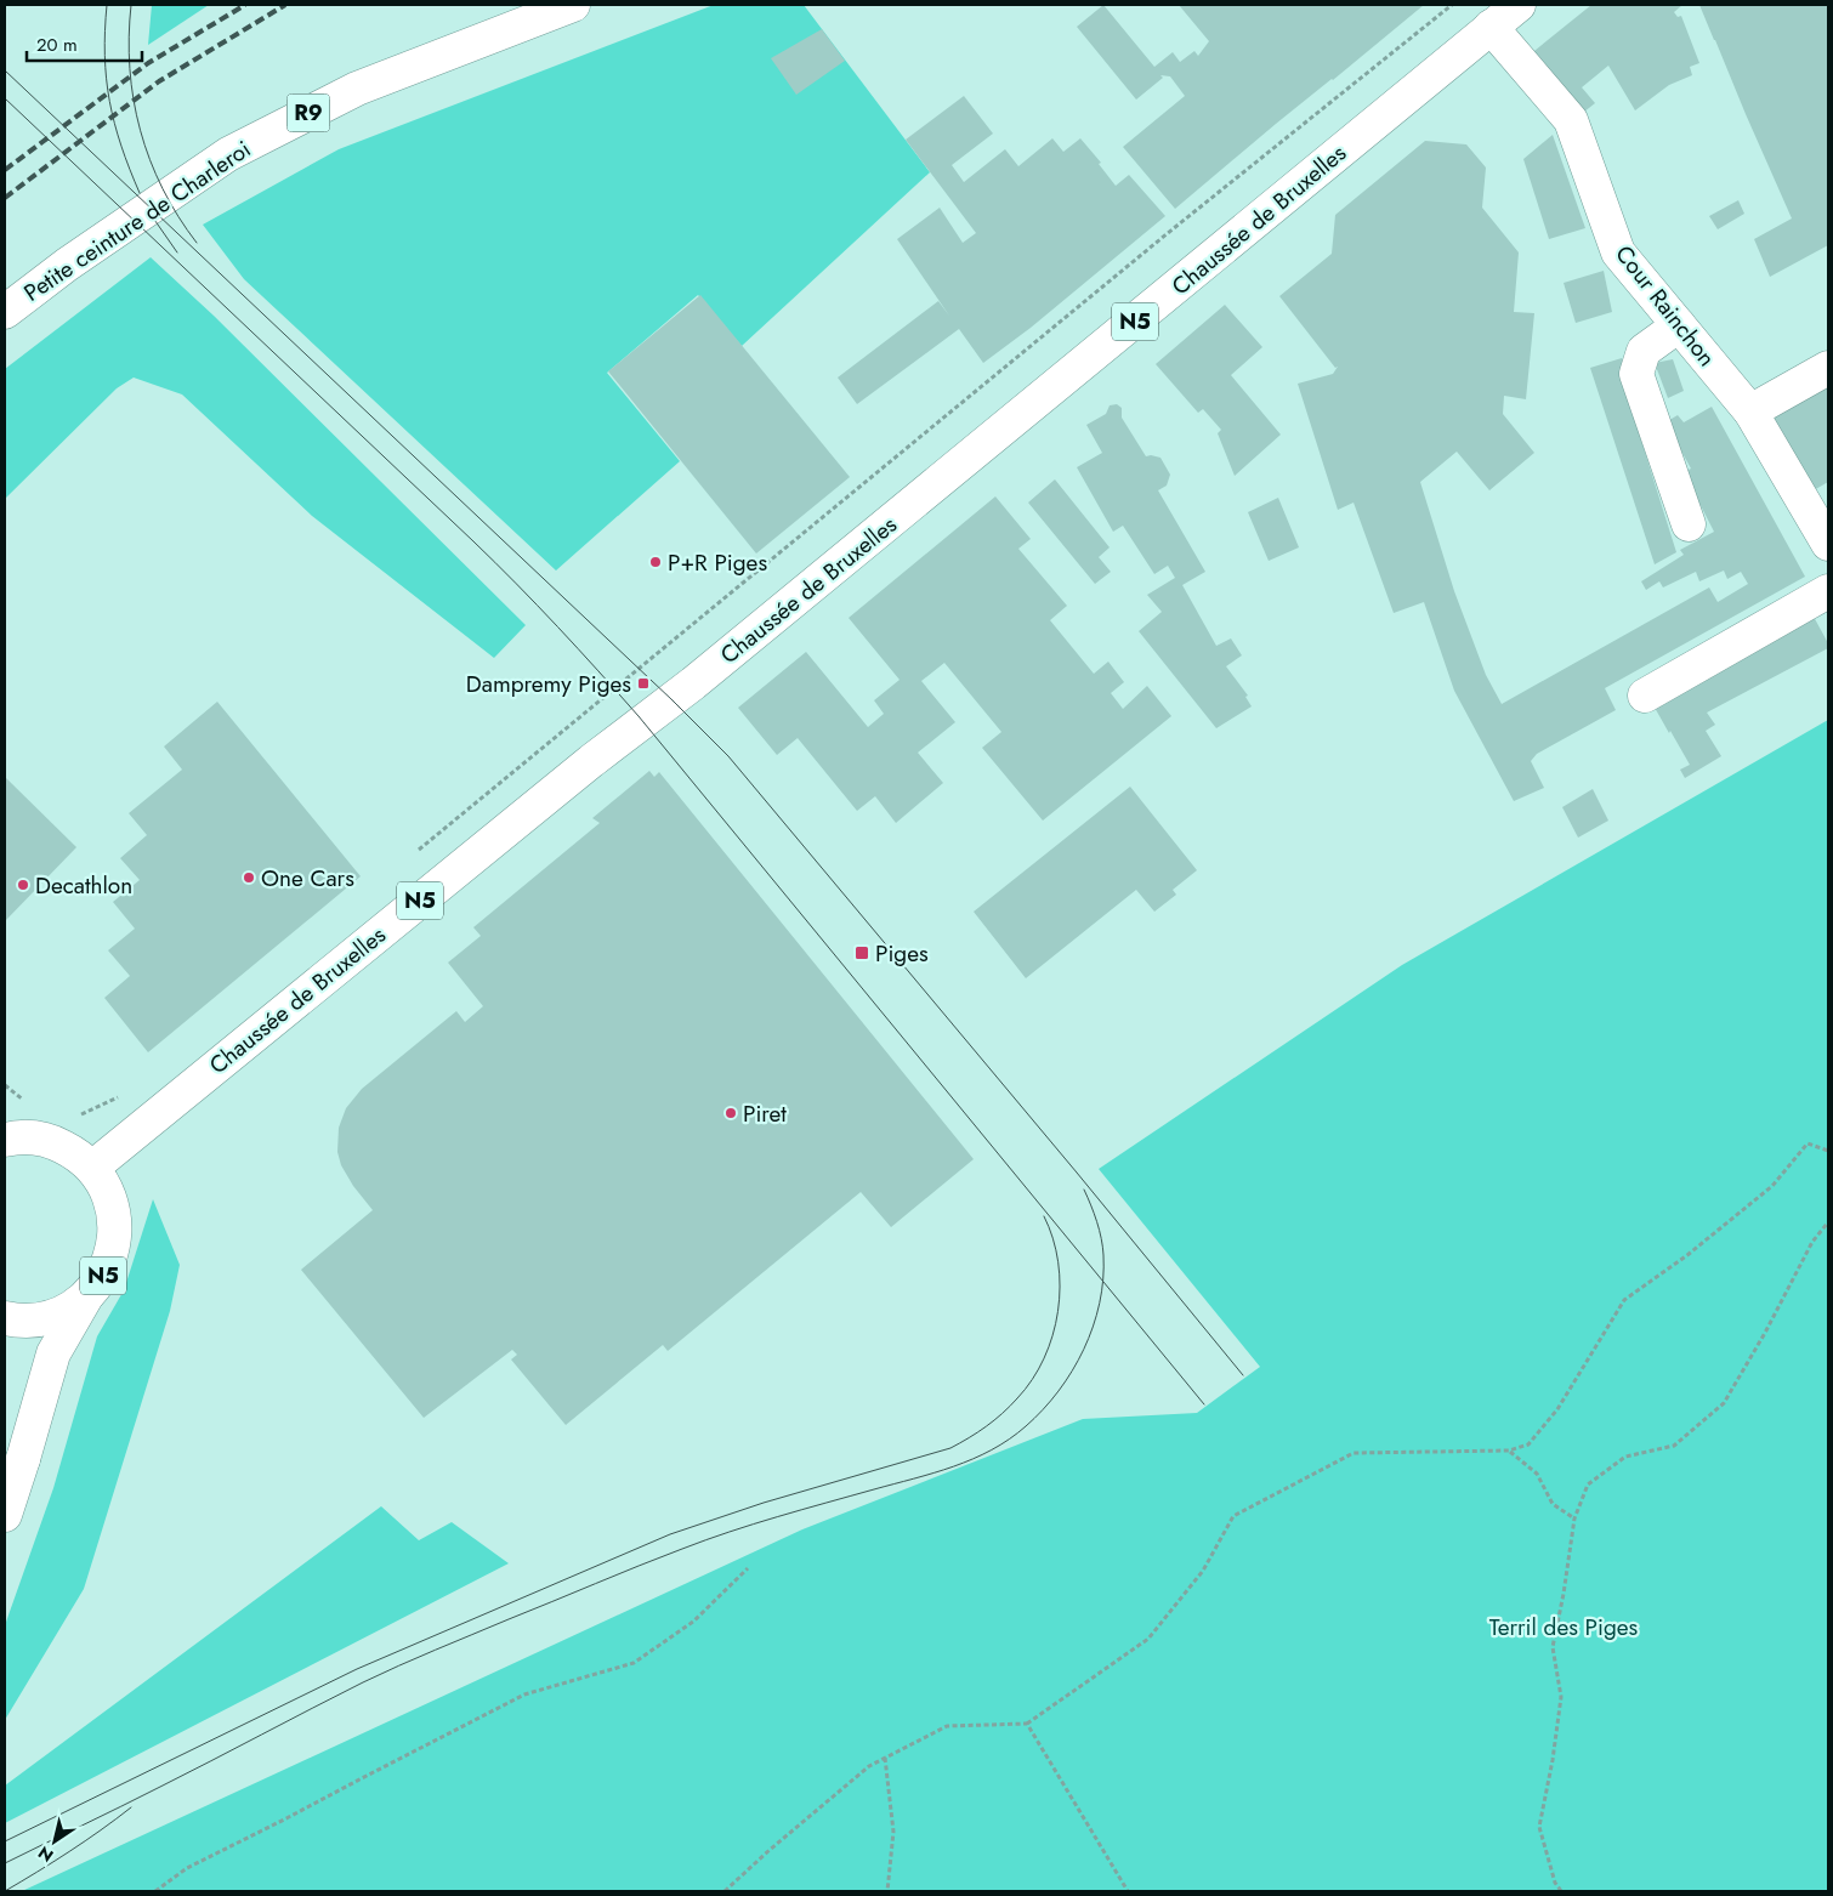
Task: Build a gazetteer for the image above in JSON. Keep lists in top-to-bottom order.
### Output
{
  "streets": {
    "main road": [
      "R9",
      "Chaussée de Bruxelles",
      "Petite ceinture de Charleroi",
      "Cour Rainchon",
      "N5"
    ]
  },
  "crossings": [
    ["Chaussée de Bruxelles", "Cour Rainchon"],
    ["Chaussée de Bruxelles", "N5"]
  ],
  "parks": ["Terril des Piges"],
  "places": {
    "other": [
      "P+R Piges",
      "One Cars",
      "Decathlon",
      "Piret"
    ],
    "transit": ["Dampremy Piges", "Piges"]
  },
  "scale_bar": "20 m",
  "north": "bottom left"
}
